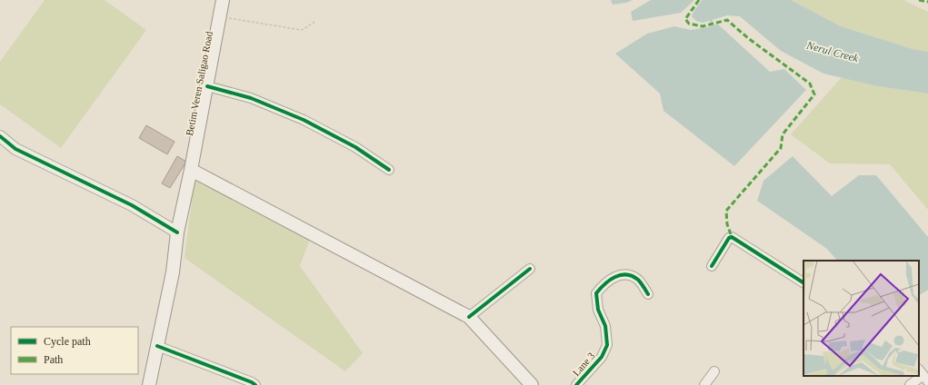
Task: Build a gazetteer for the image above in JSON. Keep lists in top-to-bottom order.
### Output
{
  "streets": {
    "main road": ["Betim Veren Saligao Road"],
    "street": ["Lane 3"]
  },
  "water": ["Nerul Creek"],
  "legend": ["Cycle path", "Path"]
}
